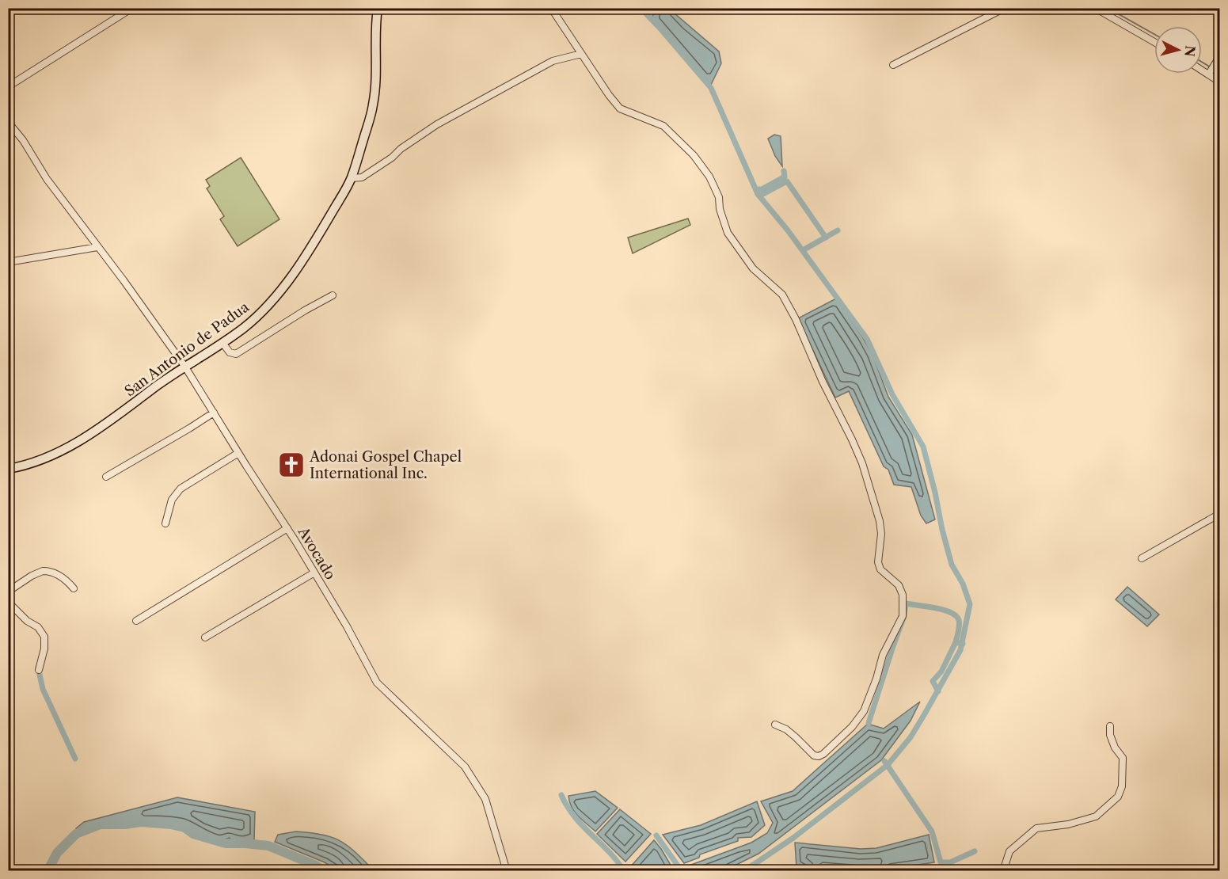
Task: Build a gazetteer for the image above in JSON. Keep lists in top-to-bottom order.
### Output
{
  "streets": {
    "street": ["San Antonio de Padua", "Avocado"]
  },
  "crossings": [
    ["San Antonio de Padua", "Avocado"]
  ],
  "places": {
    "church": ["Adonai Gospel Chapel International Inc."]
  },
  "north": "right"
}
